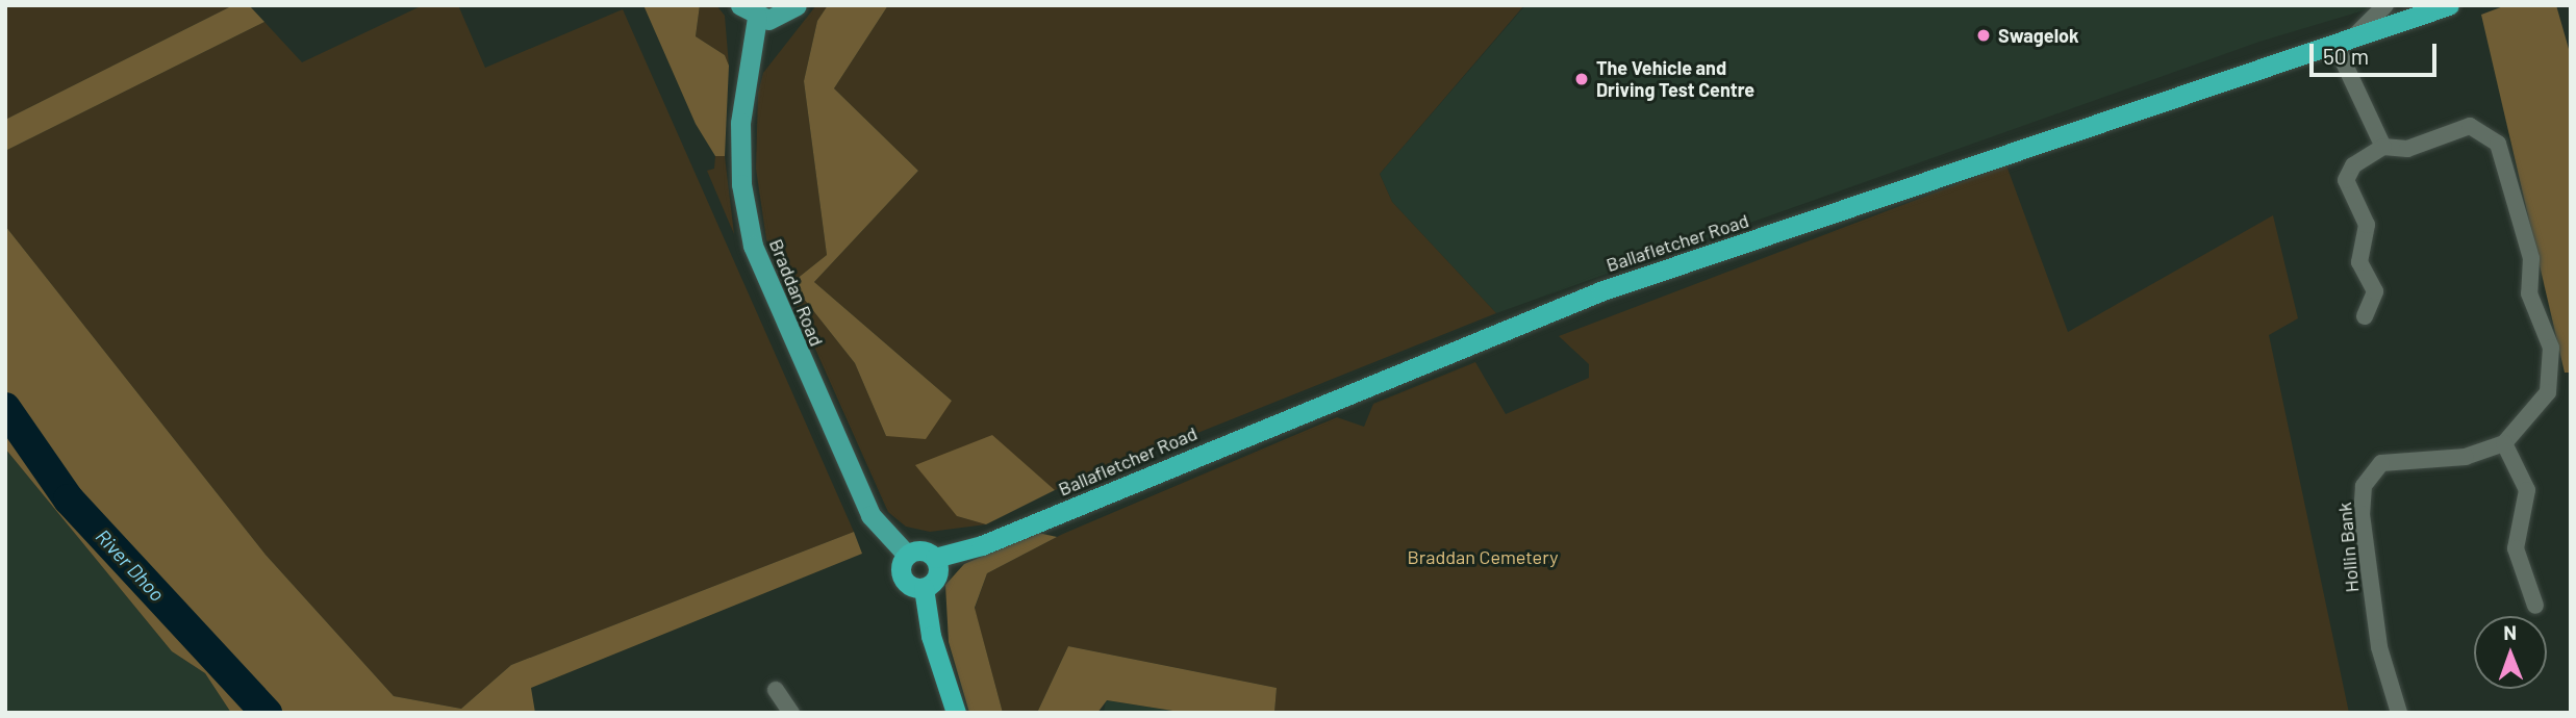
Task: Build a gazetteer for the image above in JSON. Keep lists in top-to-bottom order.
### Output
{
  "streets": {
    "highway": ["Ballafletcher Road"],
    "main road": ["Braddan Road"],
    "street": ["Hollin Bank"]
  },
  "crossings": [
    ["Ballafletcher Road", "Braddan Road"]
  ],
  "water": ["River Dhoo"],
  "parks": ["Braddan Cemetery"],
  "places": ["Swagelok", "The Vehicle and Driving Test Centre"],
  "scale_bar": "50 m",
  "north": "top"
}
